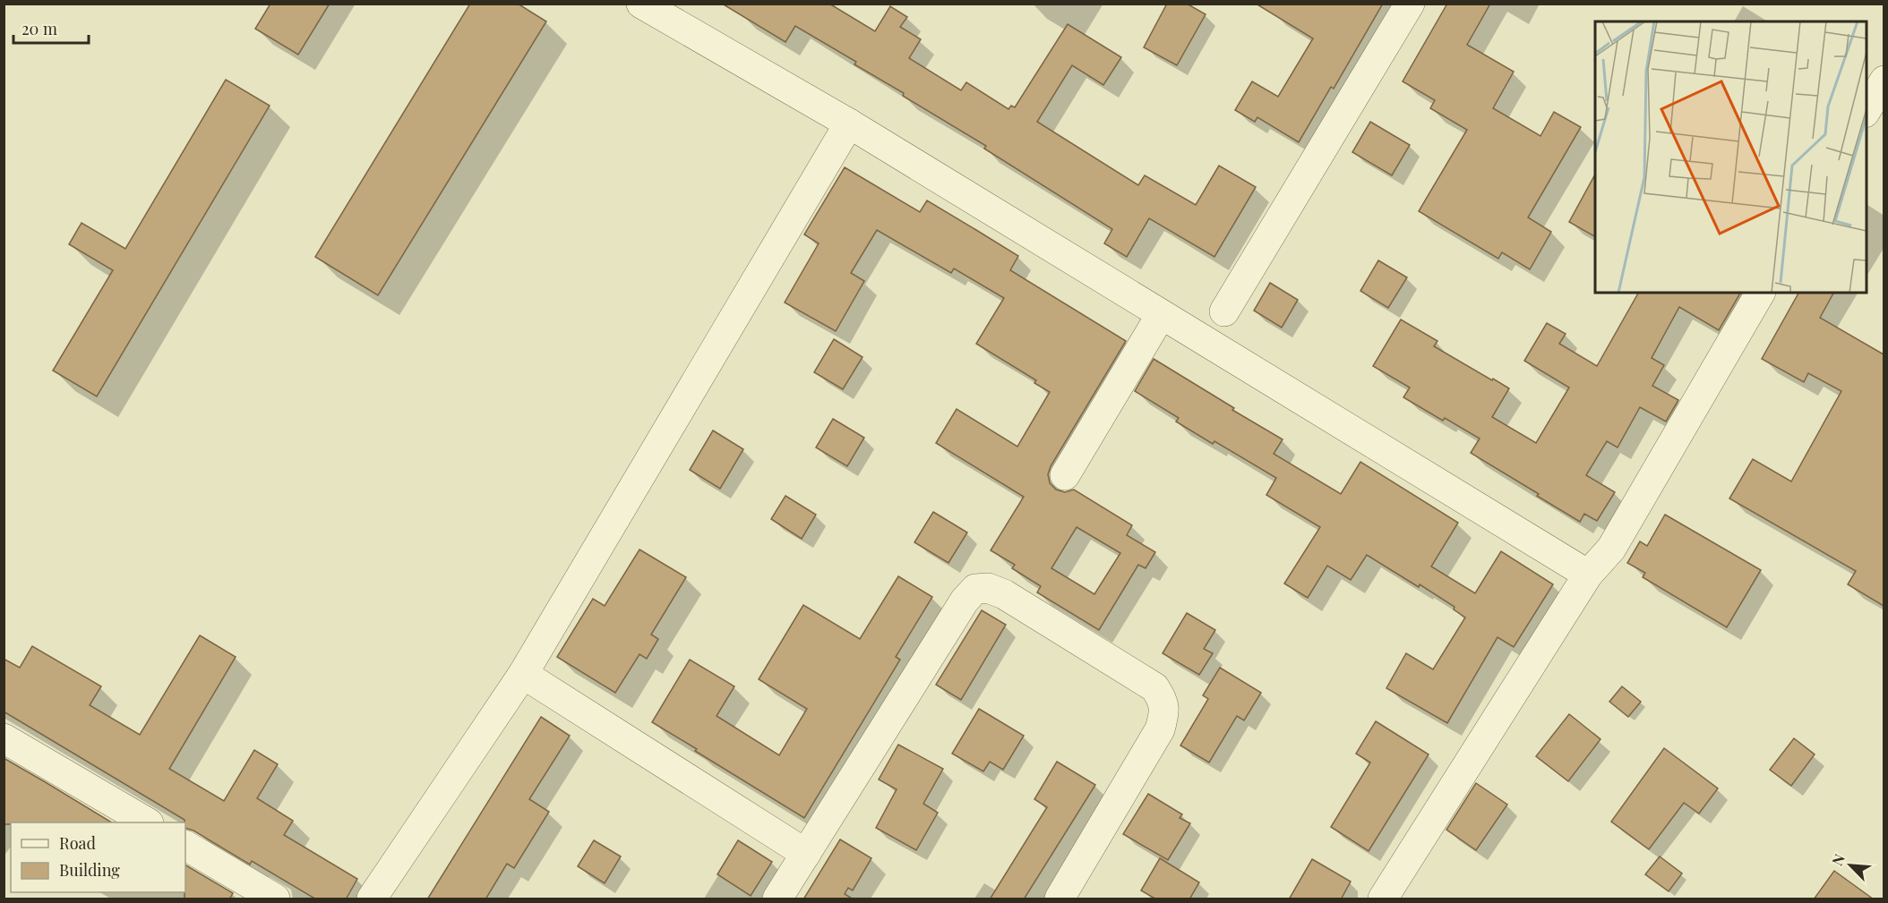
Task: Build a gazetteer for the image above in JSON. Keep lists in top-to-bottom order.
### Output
{
  "legend": ["Road", "Building"],
  "scale_bar": "20 m",
  "north": "top left"
}
